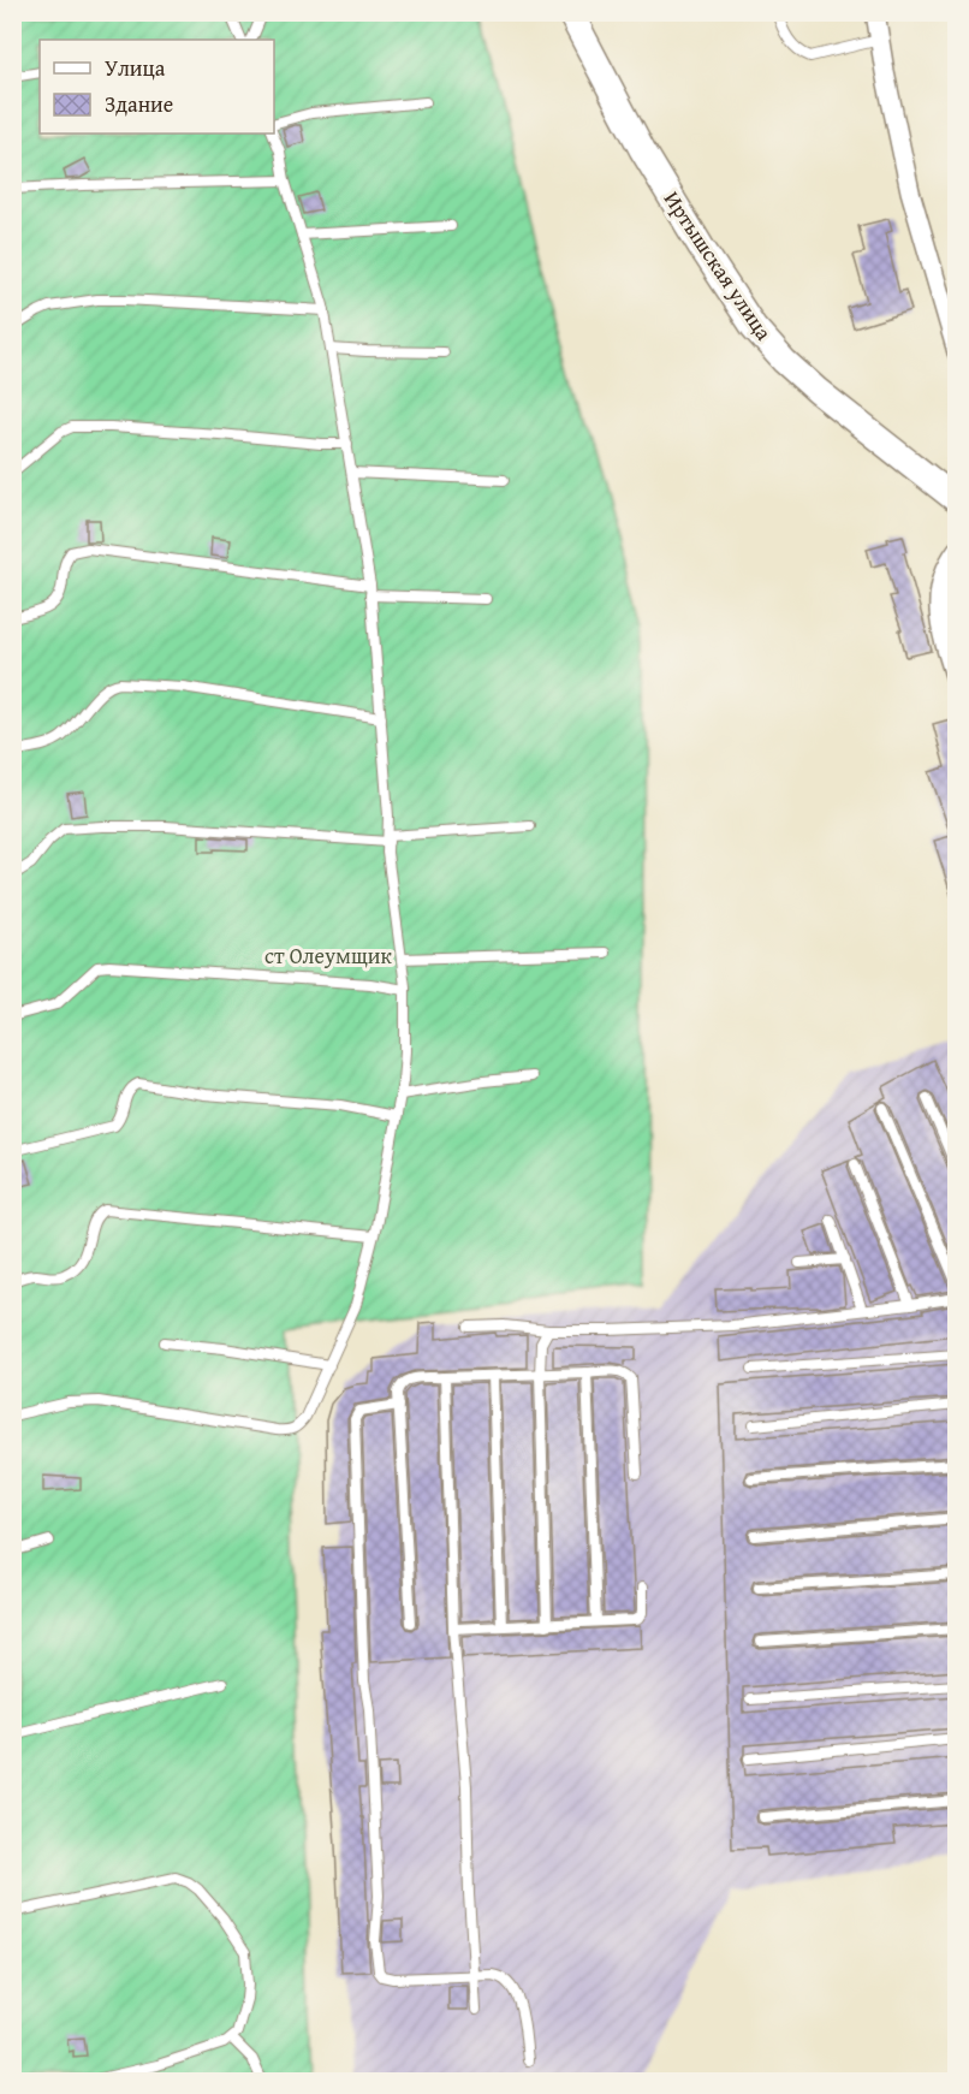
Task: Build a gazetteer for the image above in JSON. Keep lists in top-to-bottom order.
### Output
{
  "streets": {
    "main road": ["Иртышская улица"]
  },
  "parks": ["ст Олеумщик"],
  "legend": ["Улица", "Здание"]
}
